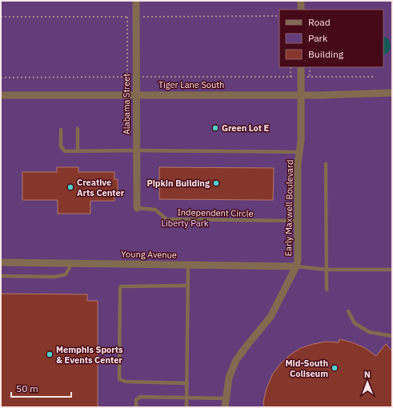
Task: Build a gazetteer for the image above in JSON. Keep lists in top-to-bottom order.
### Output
{
  "streets": {
    "street": [
      "Tiger Lane South",
      "Alabama Street",
      "Early Maxwell Boulevard",
      "Young Avenue"
    ],
    "lane": ["Independent Circle"]
  },
  "crossings": [
    ["Tiger Lane South", "Alabama Street"],
    ["Tiger Lane South", "Early Maxwell Boulevard"],
    ["Alabama Street", "Independent Circle"],
    ["Early Maxwell Boulevard", "Independent Circle"],
    ["Early Maxwell Boulevard", "Young Avenue"]
  ],
  "parks": ["Liberty Park"],
  "places": [
    "Green Lot E",
    "Pipkin Building",
    "Creative Arts Center",
    "Memphis Sports & Events Center",
    "Mid-South Coliseum"
  ],
  "legend": ["Road", "Park", "Building"],
  "scale_bar": "50 m",
  "north": "top"
}
